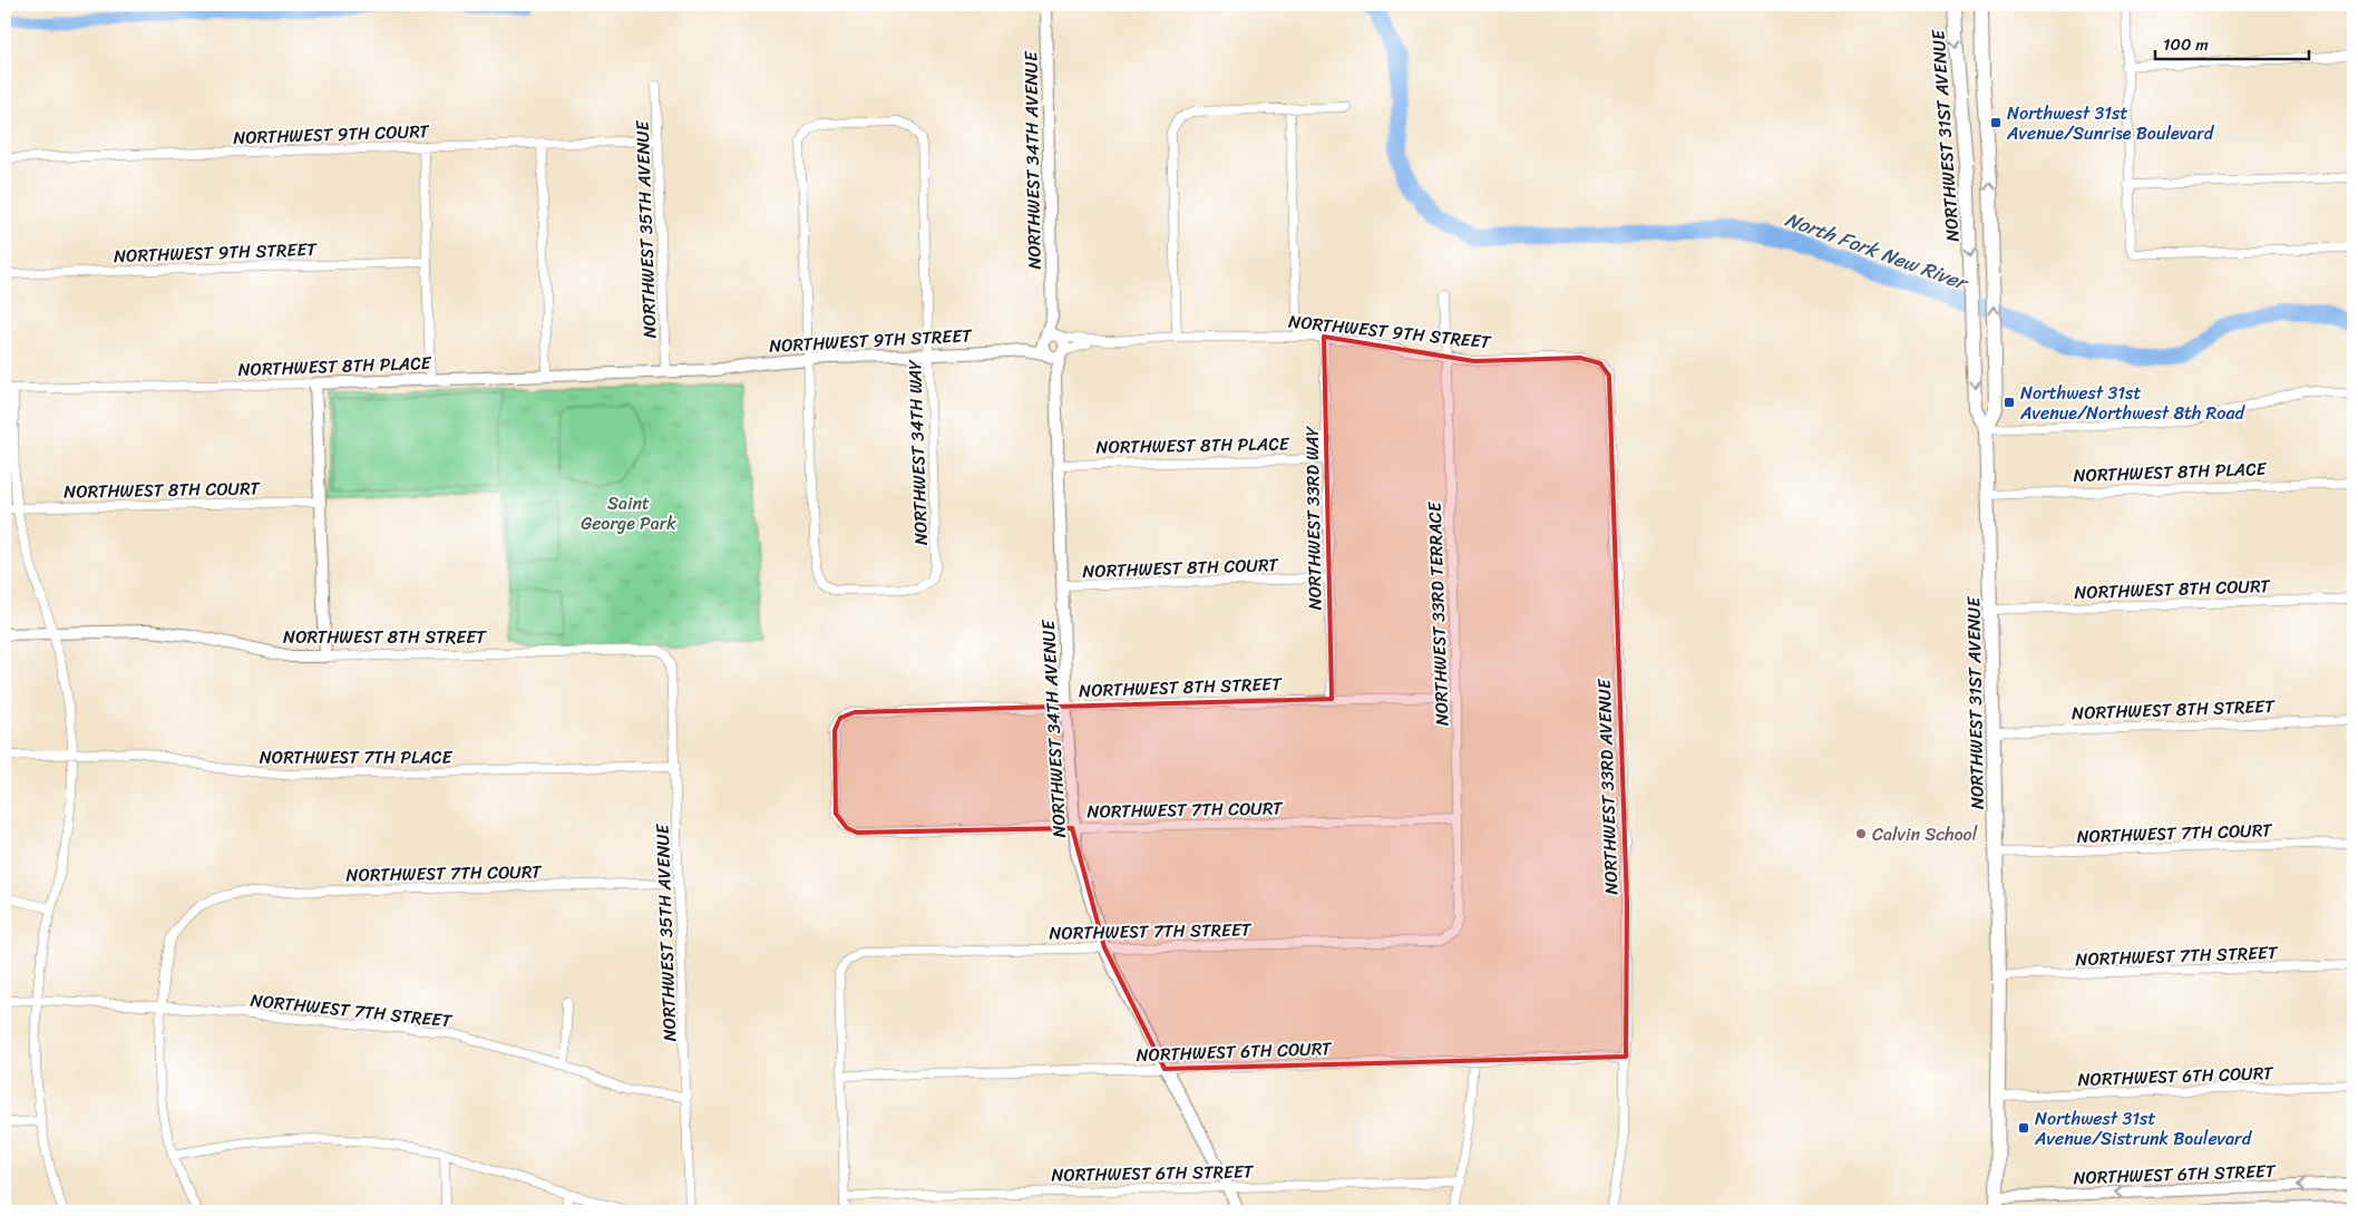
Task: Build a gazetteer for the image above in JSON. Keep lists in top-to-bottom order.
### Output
{
  "streets": {
    "main road": ["NORTHWEST 31ST AVENUE"],
    "street": [
      "NORTHWEST 9TH COURT",
      "NORTHWEST 34TH AVENUE",
      "NORTHWEST 35TH AVENUE",
      "NORTHWEST 9TH STREET",
      "NORTHWEST 8TH PLACE",
      "NORTHWEST 34TH WAY",
      "NORTHWEST 8TH COURT",
      "NORTHWEST 33RD WAY",
      "NORTHWEST 33RD TERRACE",
      "NORTHWEST 8TH STREET",
      "NORTHWEST 7TH PLACE",
      "NORTHWEST 33RD AVENUE",
      "NORTHWEST 7TH COURT",
      "NORTHWEST 7TH STREET",
      "NORTHWEST 6TH COURT",
      "NORTHWEST 6TH STREET"
    ]
  },
  "crossings": [
    ["NORTHWEST 9TH COURT", "NORTHWEST 35TH AVENUE"],
    ["NORTHWEST 31ST AVENUE", "NORTHWEST 8TH PLACE"],
    ["NORTHWEST 31ST AVENUE", "NORTHWEST 8TH COURT"],
    ["NORTHWEST 31ST AVENUE", "NORTHWEST 8TH STREET"],
    ["NORTHWEST 31ST AVENUE", "NORTHWEST 7TH COURT"],
    ["NORTHWEST 31ST AVENUE", "NORTHWEST 7TH STREET"],
    ["NORTHWEST 31ST AVENUE", "NORTHWEST 6TH COURT"],
    ["NORTHWEST 31ST AVENUE", "NORTHWEST 6TH STREET"],
    ["NORTHWEST 34TH AVENUE", "NORTHWEST 9TH STREET"],
    ["NORTHWEST 34TH AVENUE", "NORTHWEST 8TH PLACE"],
    ["NORTHWEST 34TH AVENUE", "NORTHWEST 8TH COURT"],
    ["NORTHWEST 34TH AVENUE", "NORTHWEST 8TH STREET"],
    ["NORTHWEST 34TH AVENUE", "NORTHWEST 7TH COURT"],
    ["NORTHWEST 34TH AVENUE", "NORTHWEST 7TH STREET"],
    ["NORTHWEST 34TH AVENUE", "NORTHWEST 6TH COURT"],
    ["NORTHWEST 34TH AVENUE", "NORTHWEST 6TH STREET"],
    ["NORTHWEST 35TH AVENUE", "NORTHWEST 9TH STREET"],
    ["NORTHWEST 35TH AVENUE", "NORTHWEST 8TH PLACE"],
    ["NORTHWEST 35TH AVENUE", "NORTHWEST 8TH STREET"],
    ["NORTHWEST 35TH AVENUE", "NORTHWEST 7TH PLACE"],
    ["NORTHWEST 35TH AVENUE", "NORTHWEST 7TH COURT"],
    ["NORTHWEST 35TH AVENUE", "NORTHWEST 7TH STREET"],
    ["NORTHWEST 9TH STREET", "NORTHWEST 8TH PLACE"],
    ["NORTHWEST 9TH STREET", "NORTHWEST 34TH WAY"],
    ["NORTHWEST 9TH STREET", "NORTHWEST 33RD WAY"],
    ["NORTHWEST 9TH STREET", "NORTHWEST 33RD TERRACE"],
    ["NORTHWEST 9TH STREET", "NORTHWEST 33RD AVENUE"],
    ["NORTHWEST 8TH PLACE", "NORTHWEST 33RD WAY"],
    ["NORTHWEST 8TH COURT", "NORTHWEST 33RD WAY"],
    ["NORTHWEST 33RD WAY", "NORTHWEST 8TH STREET"],
    ["NORTHWEST 33RD TERRACE", "NORTHWEST 8TH STREET"],
    ["NORTHWEST 33RD TERRACE", "NORTHWEST 7TH COURT"],
    ["NORTHWEST 33RD TERRACE", "NORTHWEST 7TH STREET"],
    ["NORTHWEST 8TH STREET", "NORTHWEST 7TH COURT"],
    ["NORTHWEST 33RD AVENUE", "NORTHWEST 6TH COURT"],
    ["NORTHWEST 7TH COURT", "NORTHWEST 7TH STREET"],
    ["NORTHWEST 7TH STREET", "NORTHWEST 6TH COURT"]
  ],
  "water": ["North Fork New River"],
  "parks": ["Saint George Park"],
  "places": {
    "transit": ["Northwest 31st Avenue/Sunrise Boulevard", "Northwest 31st Avenue/Northwest 8th Road", "Northwest 31st Avenue/Sistrunk Boulevard"],
    "other": ["Calvin School"]
  },
  "scale_bar": "100 m"
}
